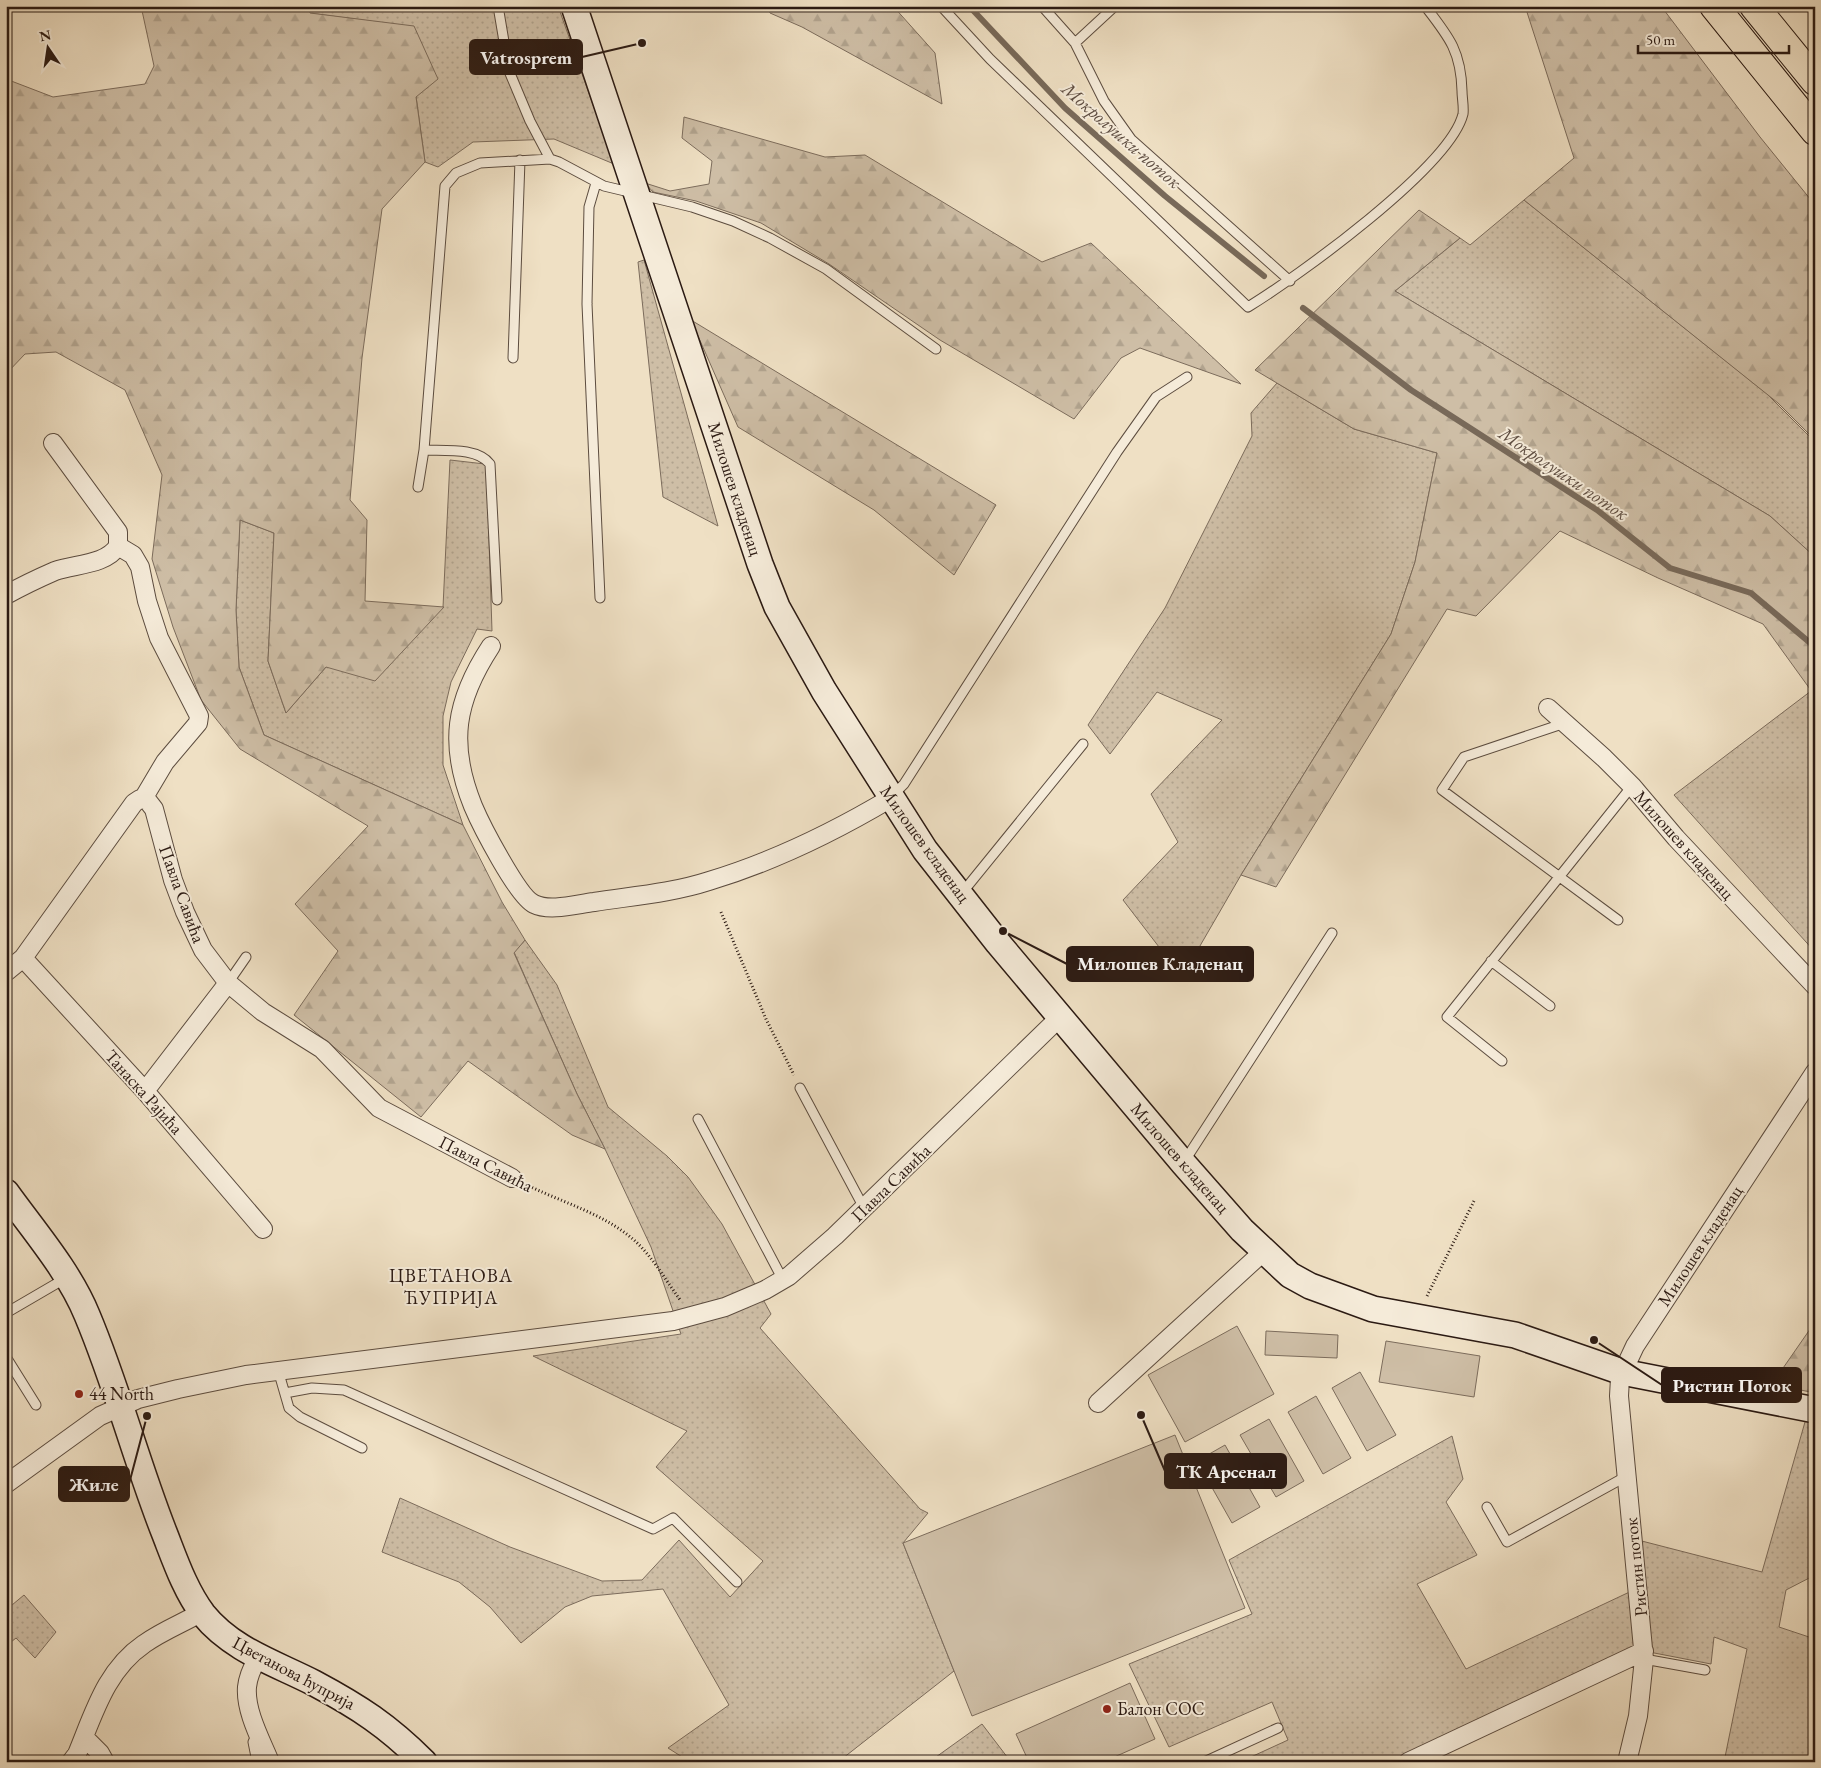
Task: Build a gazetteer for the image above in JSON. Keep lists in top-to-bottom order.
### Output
{
  "streets": {
    "street": [
      "Милошев кладенац",
      "Павла Савића",
      "Танаска Рајића",
      "Ристин поток",
      "Цветанова ћуприја"
    ]
  },
  "crossings": [
    ["Милошев кладенац", "Павла Савића"],
    ["Милошев кладенац", "Ристин поток"]
  ],
  "districts": ["ЦВЕТАНОВА ЋУПРИЈА"],
  "water": ["Мокролушки поток"],
  "places": [
    "Vatrosprem",
    "Милошев Кладенац",
    "Ристин Поток",
    "44 North",
    "ТК Арсенал",
    "Жиле",
    "Балон СОС"
  ],
  "scale_bar": "50 m",
  "north": "top"
}
